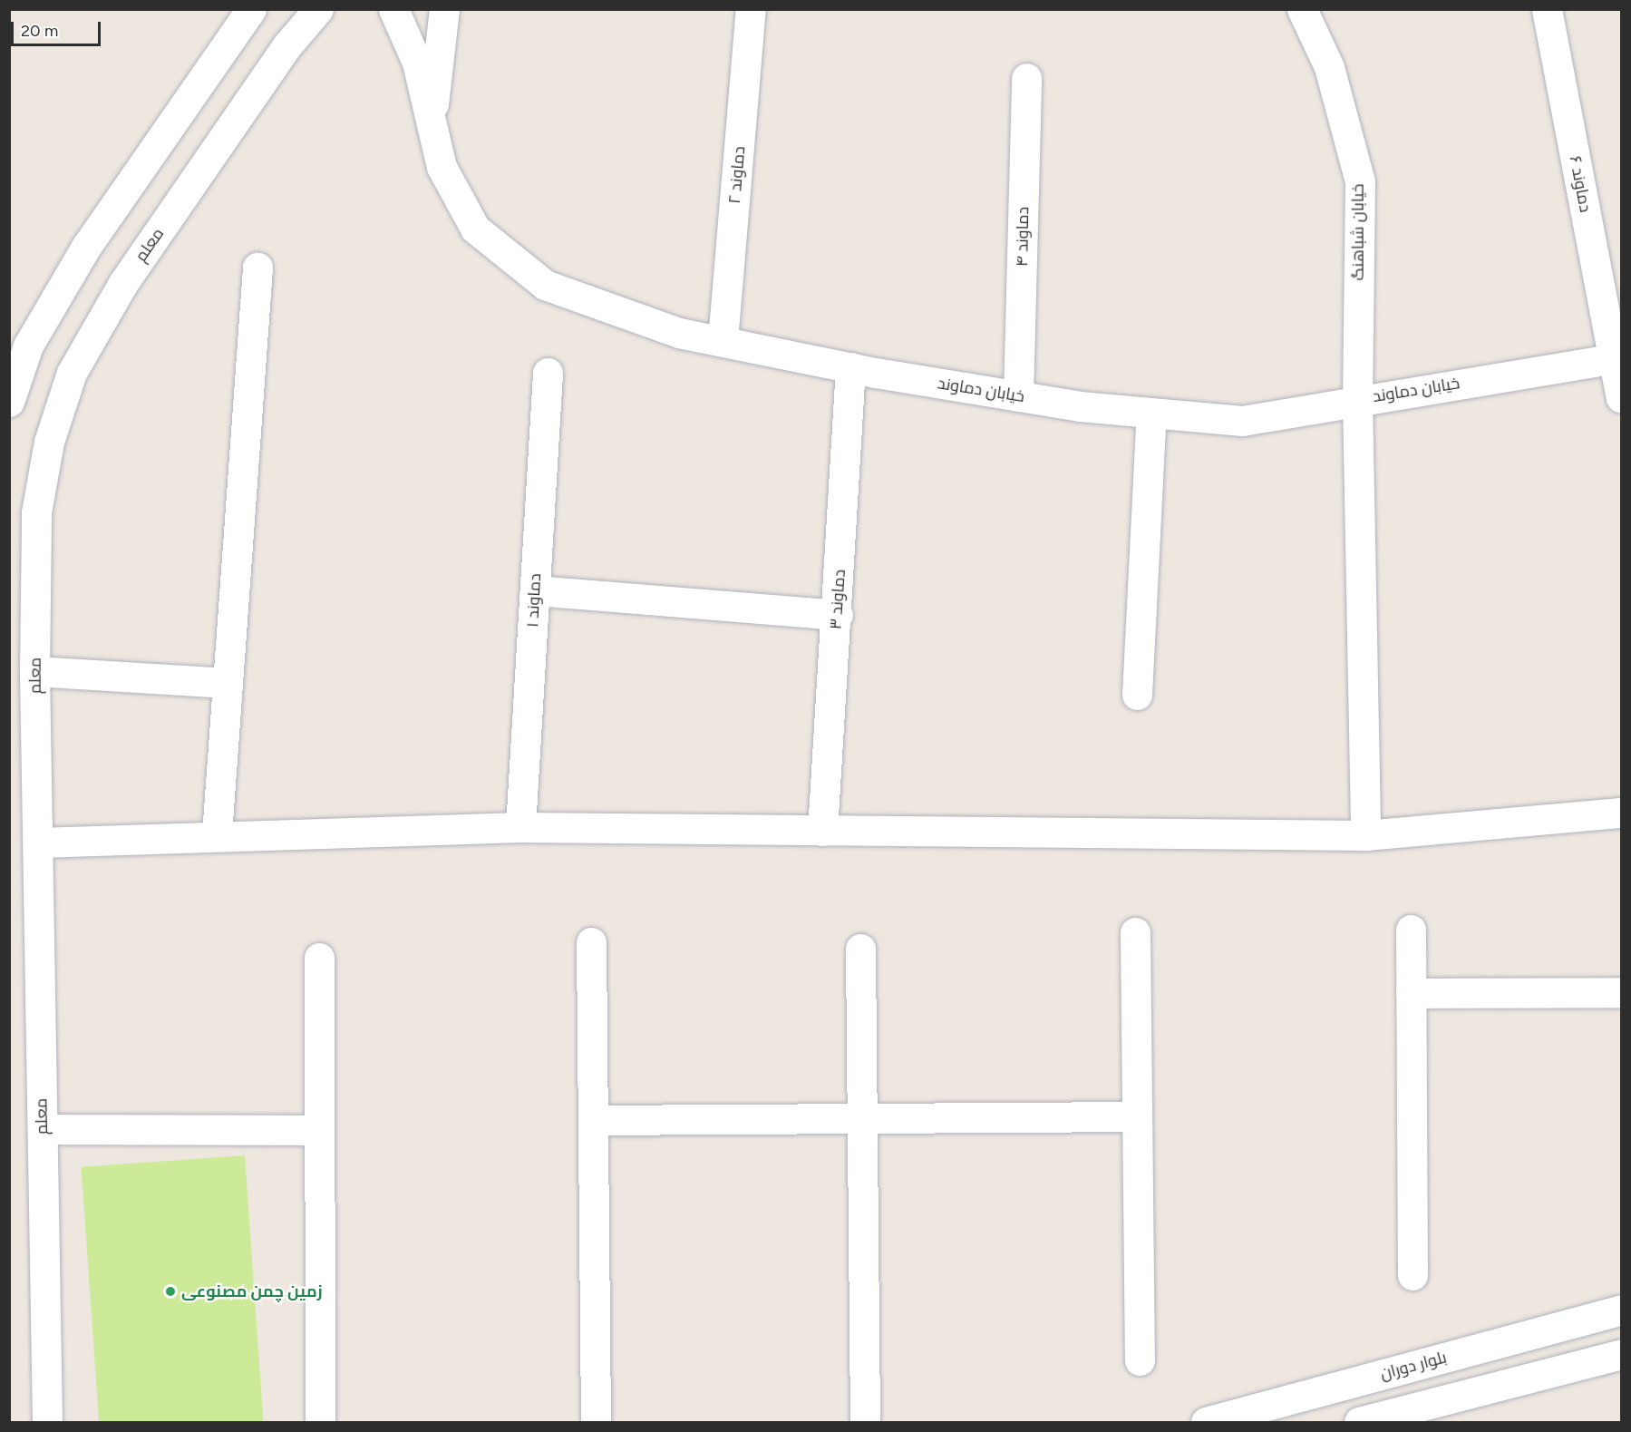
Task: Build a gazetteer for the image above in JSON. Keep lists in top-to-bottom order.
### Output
{
  "streets": {
    "street": [
      "دماوند ۲",
      "دماوند ۶",
      "خیابان شباهنگ",
      "دماوند ۴",
      "معلم",
      "خیابان دماوند",
      "دماوند ۳",
      "دماوند ۱",
      "بلوار دوران"
    ]
  },
  "crossings": [
    ["دماوند ۲", "خیابان دماوند"],
    ["دماوند ۶", "خیابان دماوند"],
    ["خیابان شباهنگ", "خیابان دماوند"],
    ["دماوند ۴", "خیابان دماوند"],
    ["خیابان دماوند", "دماوند ۳"]
  ],
  "places": ["زمین چمن مصنوعی"],
  "scale_bar": "20 m"
}
